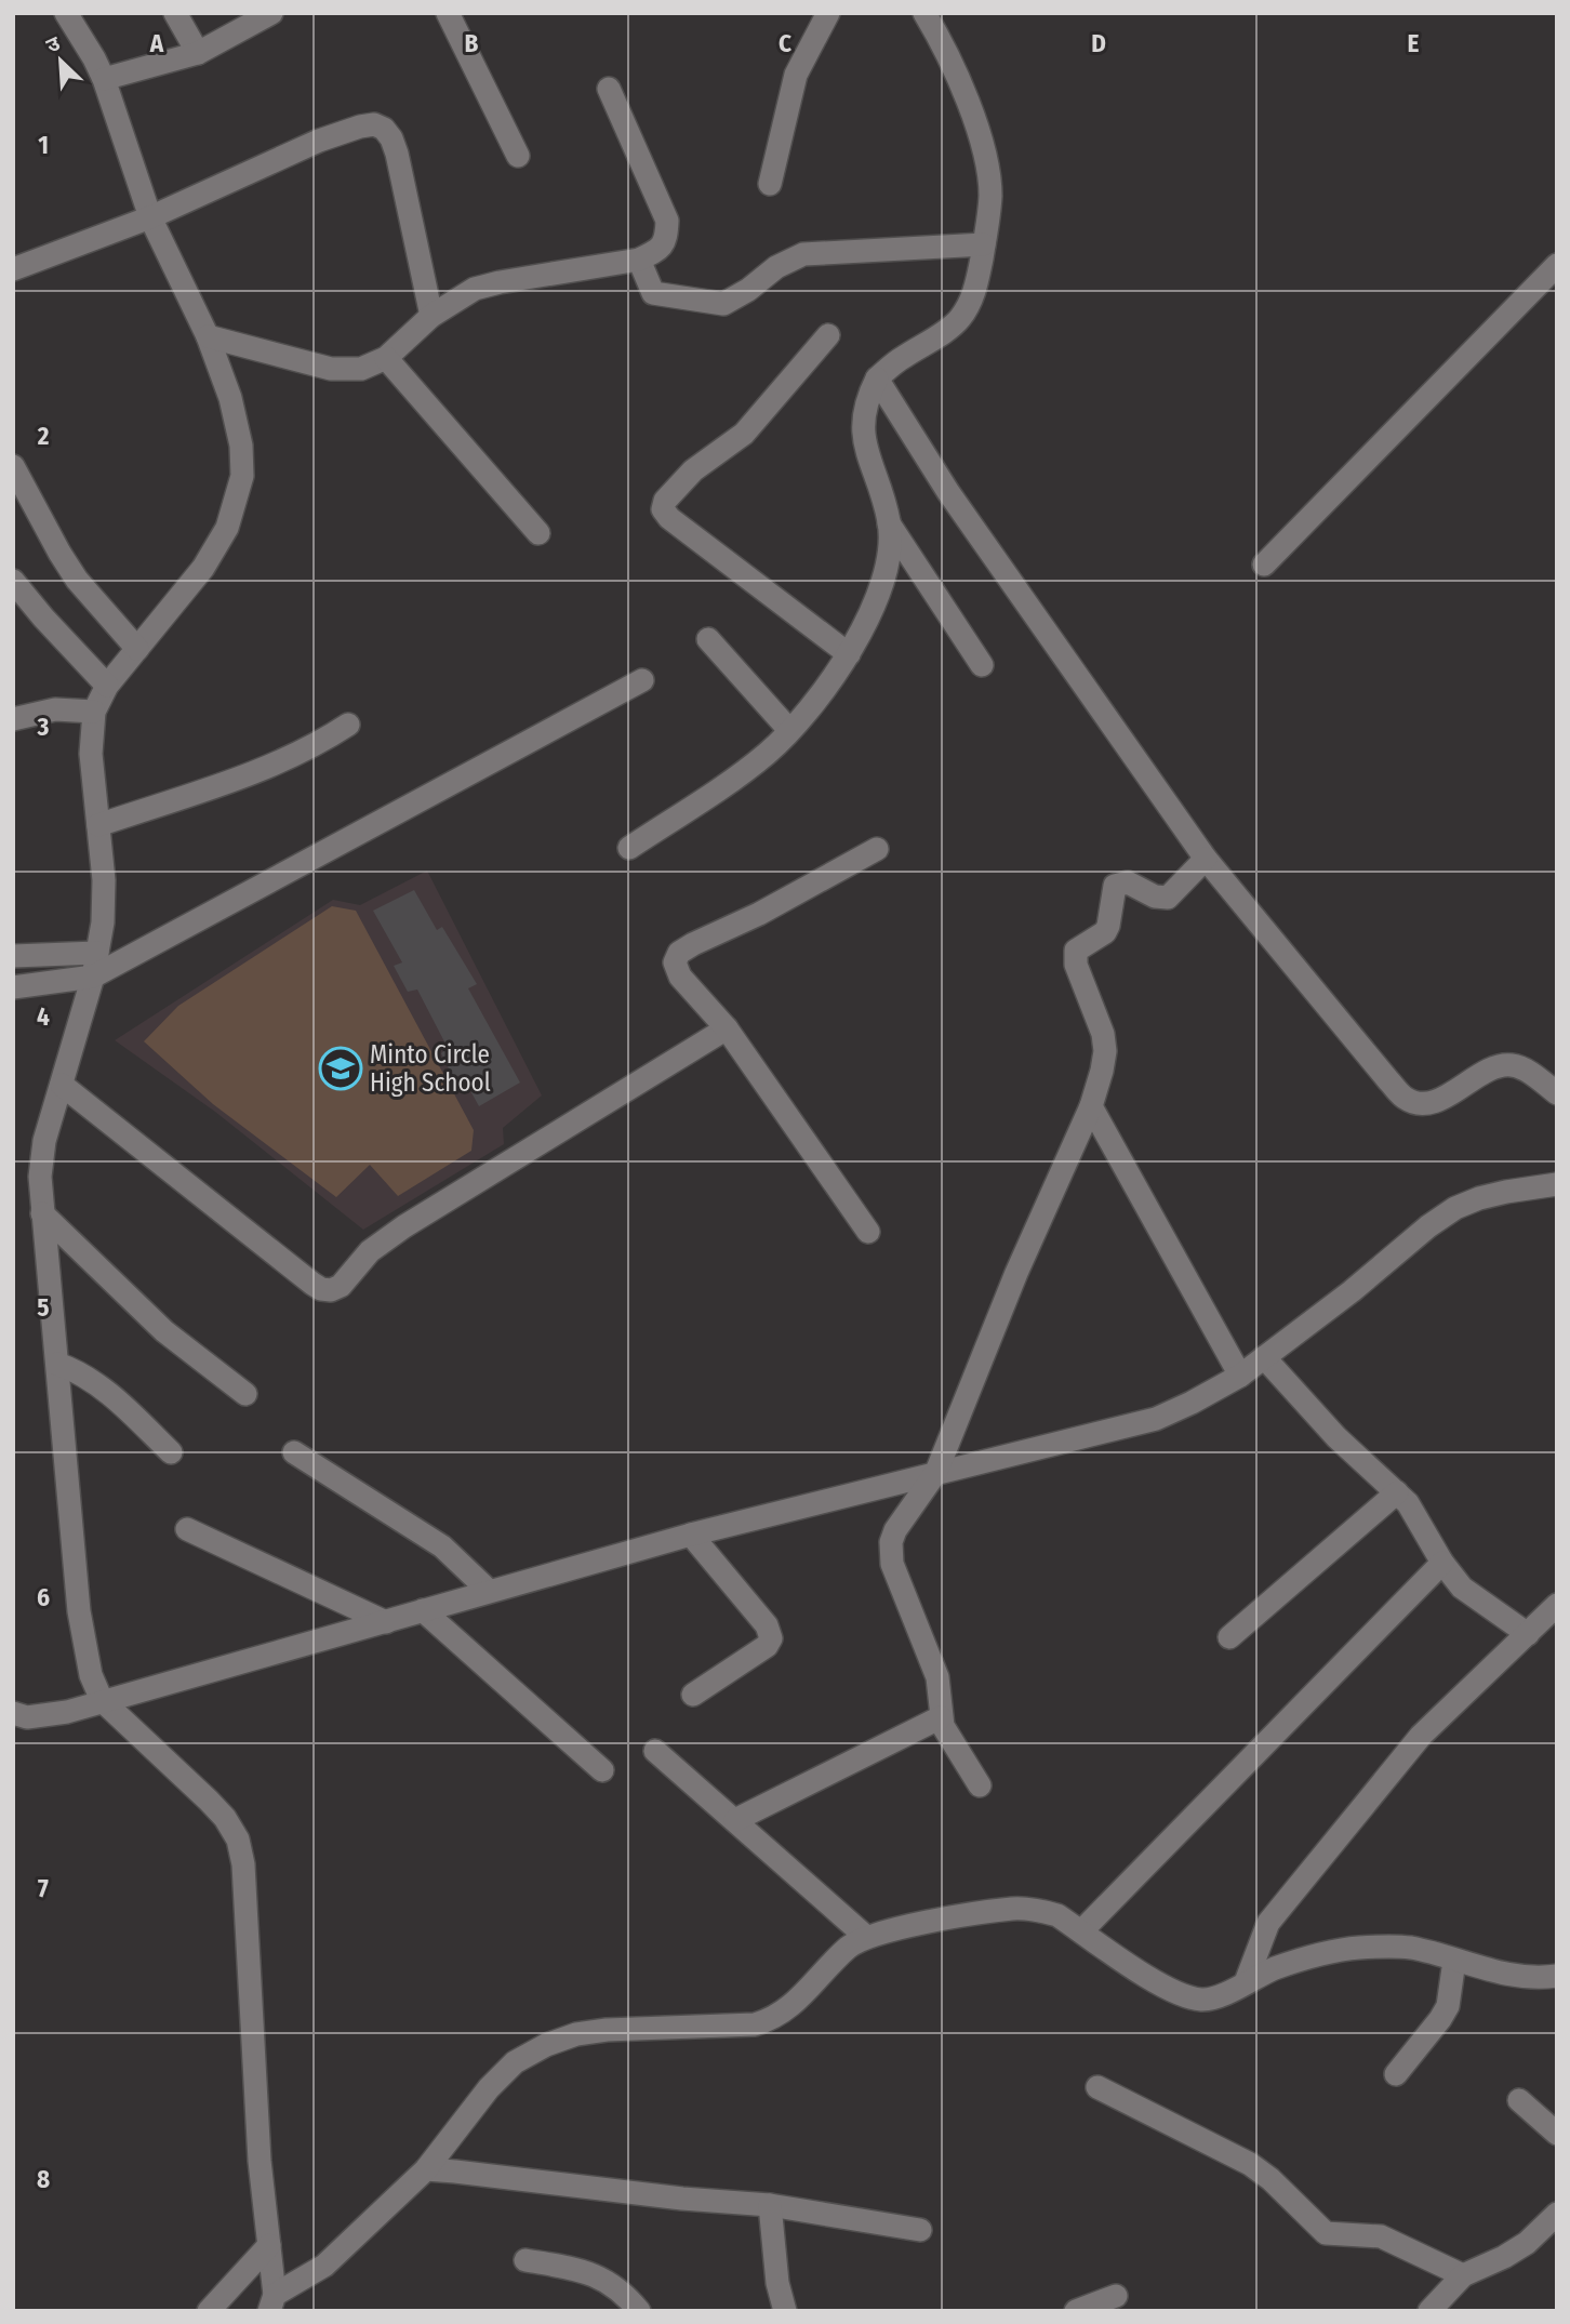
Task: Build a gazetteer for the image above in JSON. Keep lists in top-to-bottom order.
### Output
{
  "places": {
    "school or university": ["Minto Circle High School"]
  },
  "north": "top left",
  "grid": {
    "columns": [
      "A",
      "B",
      "C",
      "D",
      "E"
    ],
    "rows": [
      "1",
      "2",
      "3",
      "4",
      "5",
      "6",
      "7",
      "8"
    ]
  }
}
